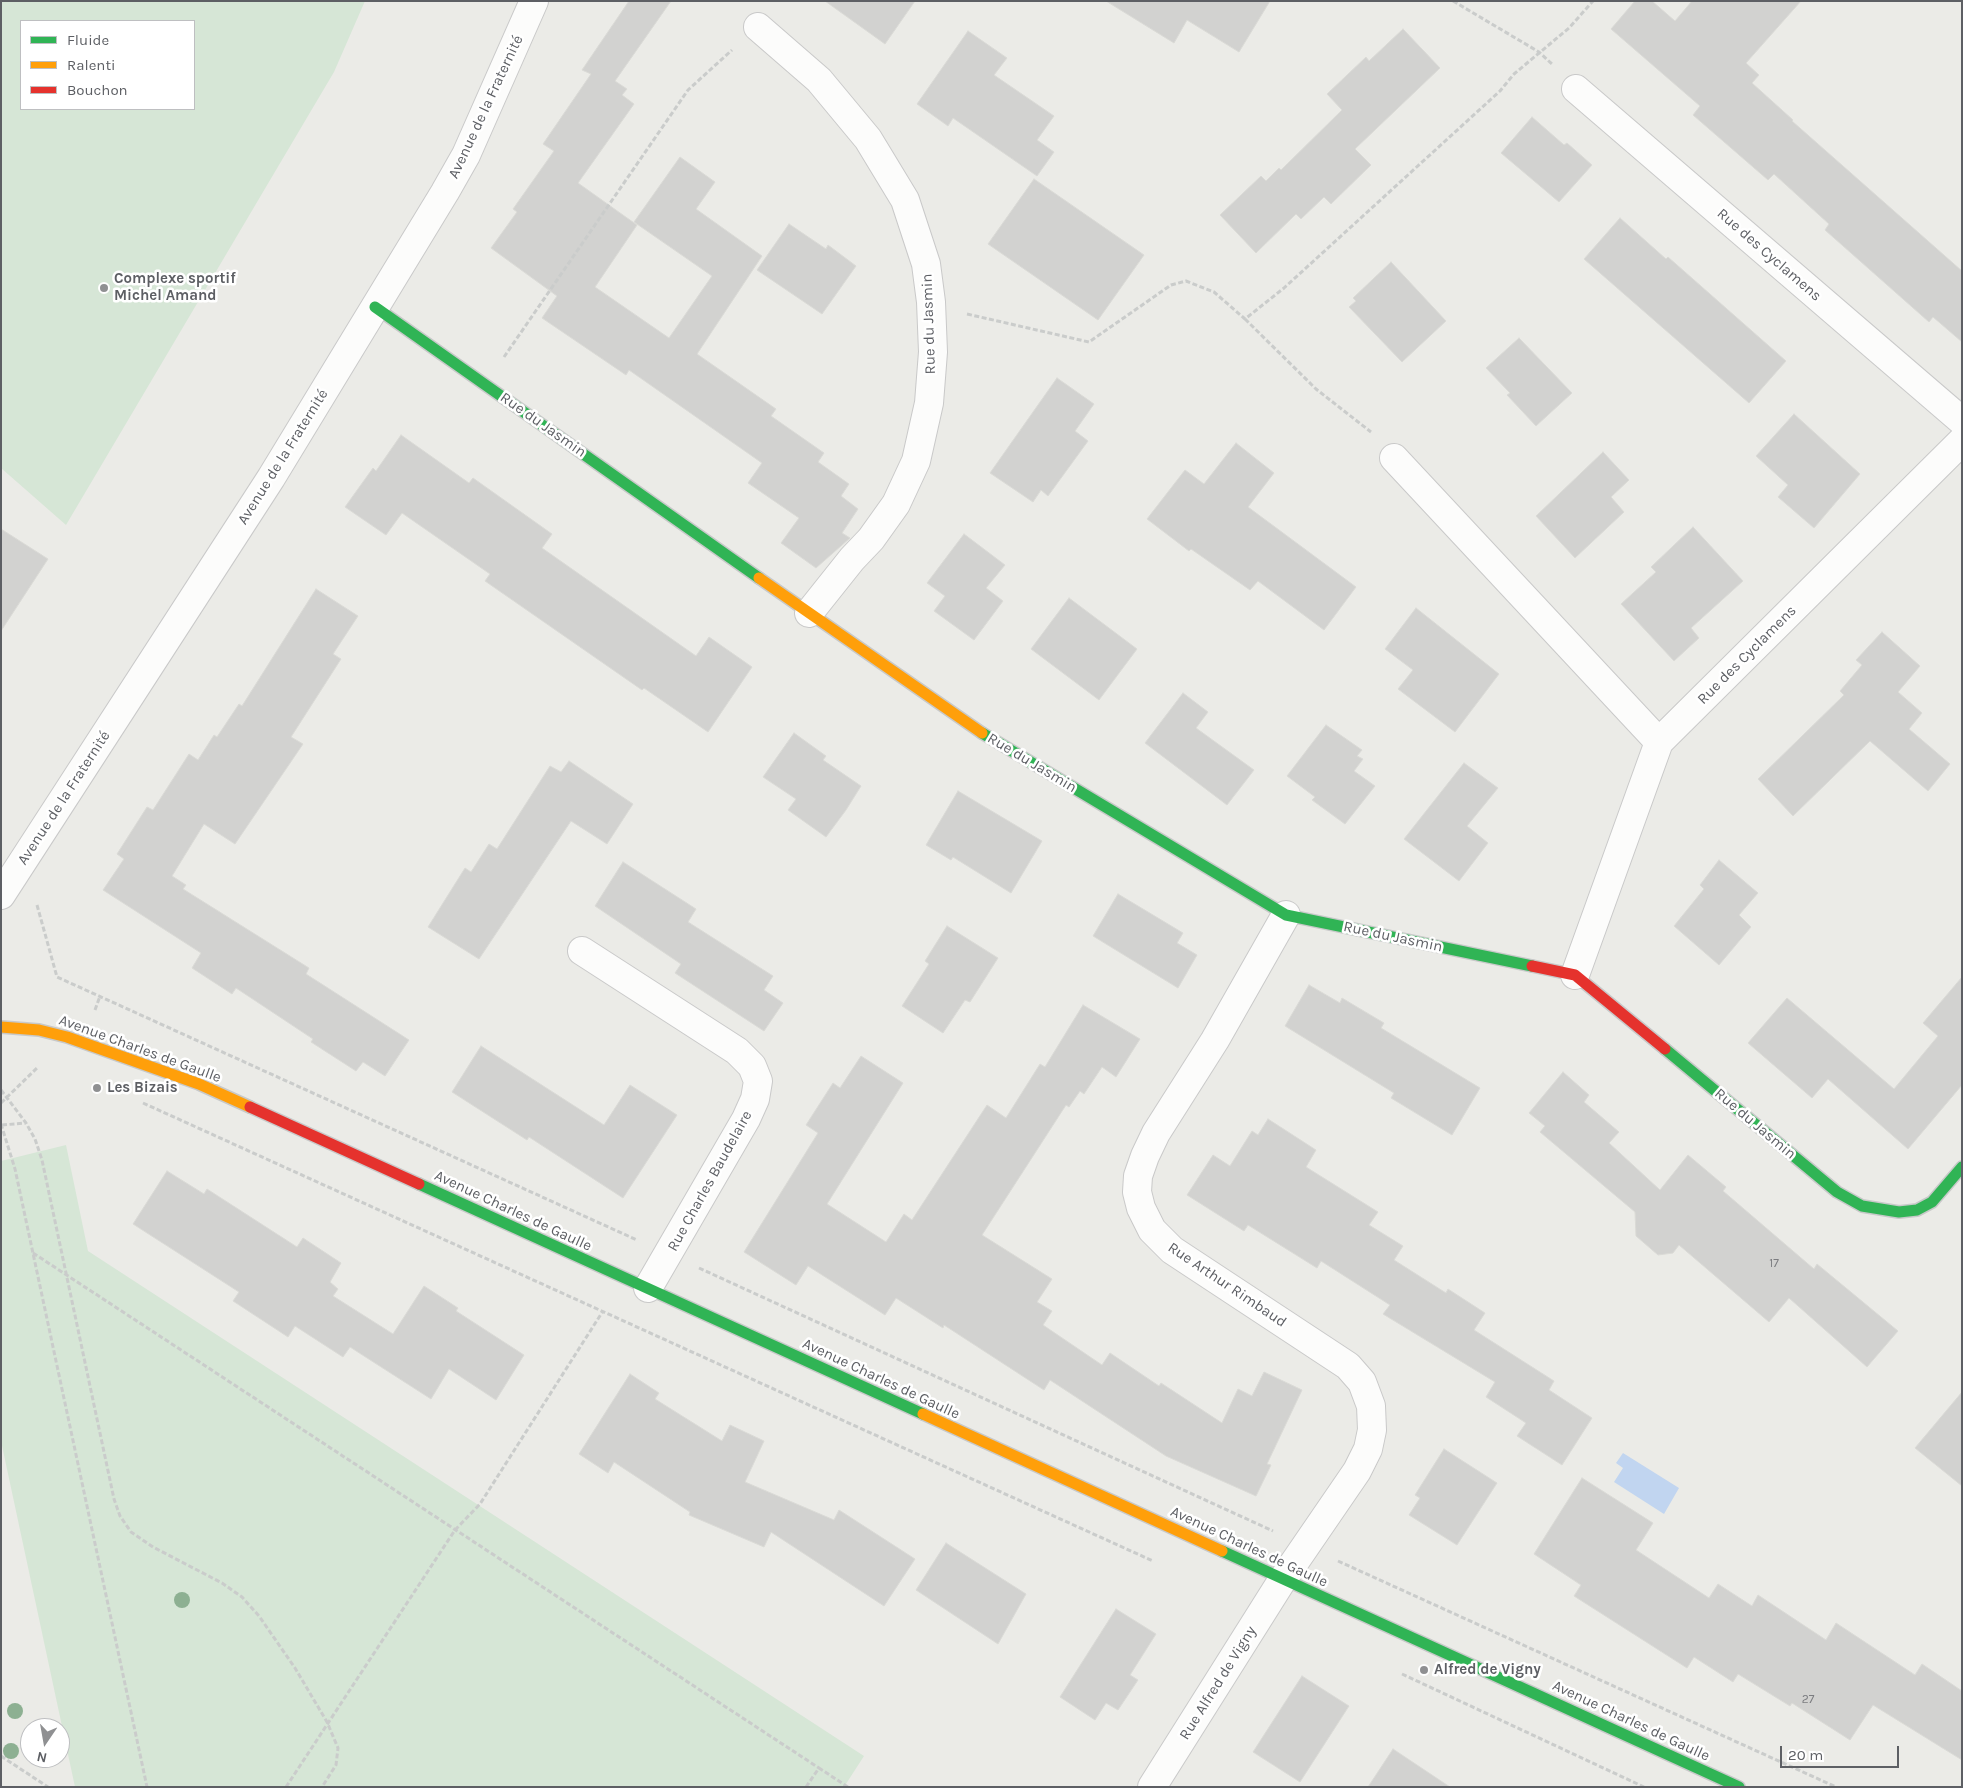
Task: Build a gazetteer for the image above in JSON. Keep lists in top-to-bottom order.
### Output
{
  "streets": {
    "street": [
      "Avenue de la Fraternité",
      "Rue des Cyclamens",
      "Rue du Jasmin",
      "Avenue Charles de Gaulle",
      "Rue Charles Baudelaire",
      "Rue Arthur Rimbaud",
      "Rue Alfred de Vigny"
    ]
  },
  "crossings": [
    ["Avenue de la Fraternité", "Rue du Jasmin"],
    ["Rue des Cyclamens", "Rue du Jasmin"],
    ["Rue du Jasmin", "Rue Arthur Rimbaud"],
    ["Avenue Charles de Gaulle", "Rue Charles Baudelaire"],
    ["Avenue Charles de Gaulle", "Rue Arthur Rimbaud"],
    ["Avenue Charles de Gaulle", "Rue Alfred de Vigny"],
    ["Rue Arthur Rimbaud", "Rue Alfred de Vigny"]
  ],
  "places": ["Complexe sportif Michel Amand", "Les Bizais", "Alfred de Vigny"],
  "house_numbers": ["17", "27"],
  "legend": ["Fluide", "Ralenti", "Bouchon"],
  "scale_bar": "20 m",
  "north": "bottom"
}
